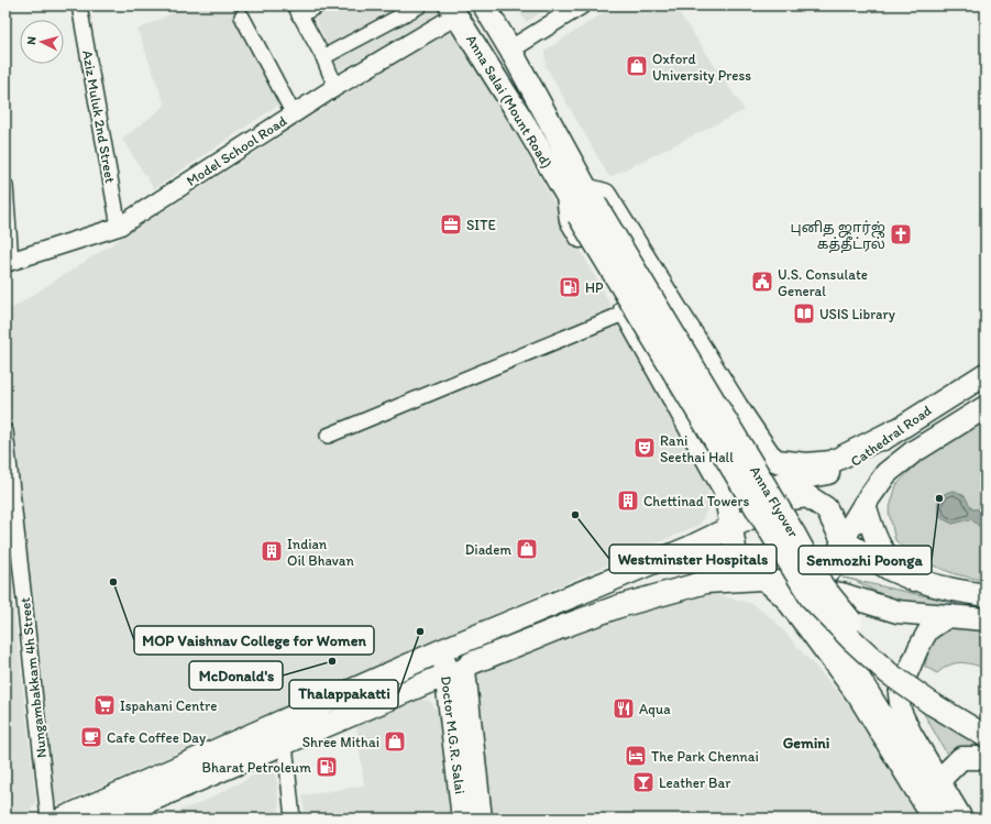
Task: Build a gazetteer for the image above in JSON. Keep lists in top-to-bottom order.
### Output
{
  "streets": {
    "main road": [
      "Anna Salai (Mount Road)",
      "Cathedral Road",
      "Anna Flyover",
      "Doctor M.G.R. Salai"
    ],
    "street": ["Aziz Muluk 2nd Street", "Model School Road", "Nungambakkam 4h Street"]
  },
  "crossings": [
    ["Anna Salai (Mount Road)", "Model School Road"],
    ["Anna Salai (Mount Road)", "Anna Flyover"],
    ["Aziz Muluk 2nd Street", "Model School Road"],
    ["Cathedral Road", "Anna Flyover"]
  ],
  "districts": ["Gemini"],
  "places": {
    "shop": ["Oxford University Press", "Diadem", "Shree Mithai"],
    "office": ["SITE"],
    "church": ["புனித ஜார்ஜ் கத்தீட்ரல்"],
    "public building": ["U.S. Consulate General"],
    "fuel station": ["HP", "Bharat Petroleum"],
    "library": ["USIS Library"],
    "theatre": ["Rani Seethai Hall"],
    "other": [
      "Senmozhi Poonga",
      "Westminster Hospitals",
      "MOP Vaishnav College for Women",
      "Thalappakatti",
      "McDonald's"
    ],
    "building": ["Chettinad Towers", "Indian Oil Bhavan"],
    "supermarket": ["Ispahani Centre"],
    "restaurant": ["Aqua"],
    "cafe": ["Cafe Coffee Day"],
    "hotel": ["The Park Chennai"],
    "bar": ["Leather Bar"]
  },
  "north": "left"
}
